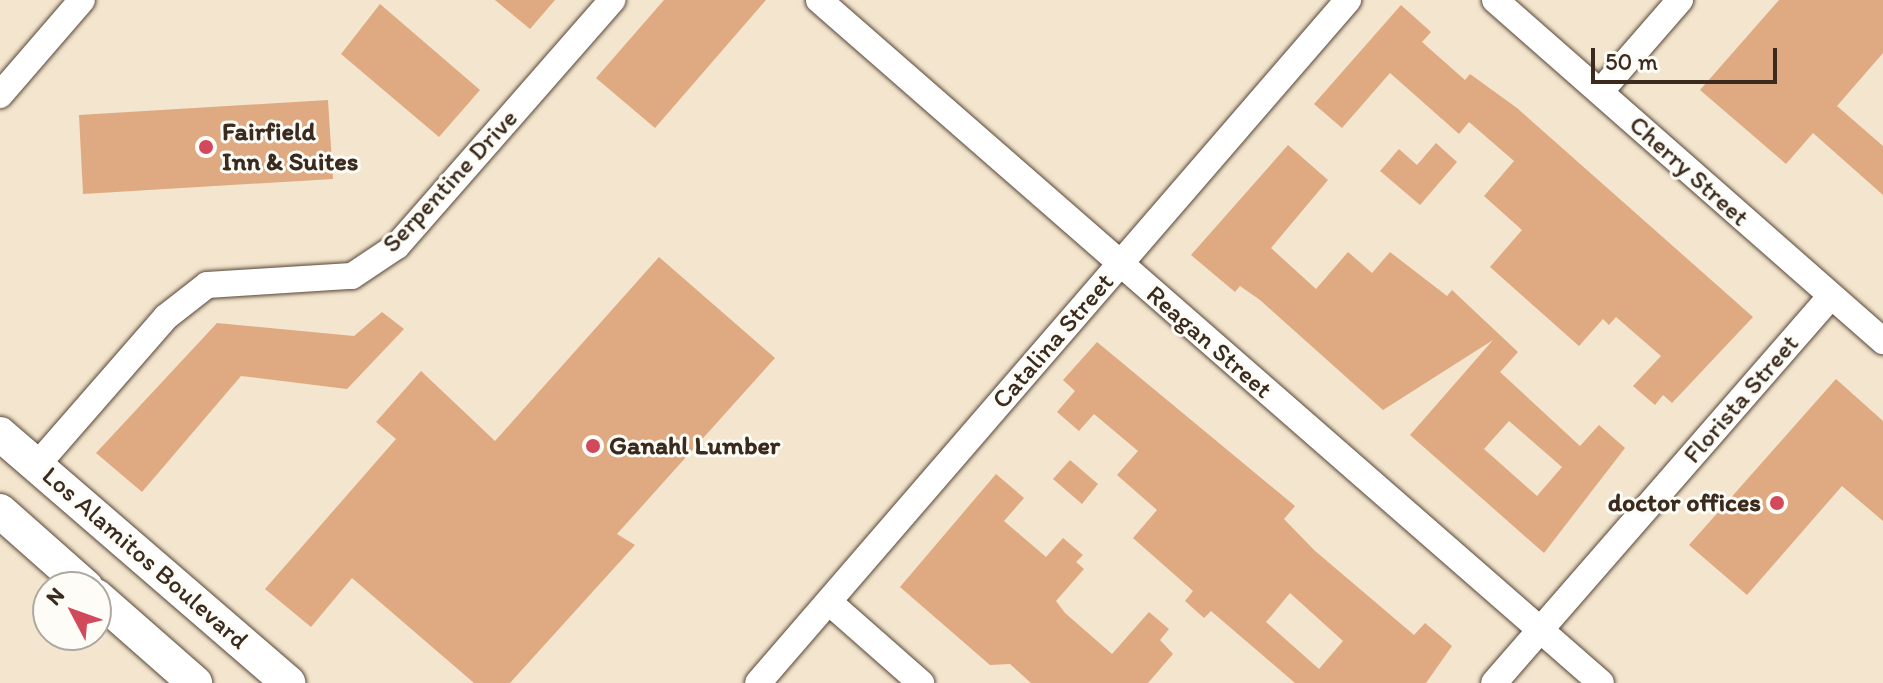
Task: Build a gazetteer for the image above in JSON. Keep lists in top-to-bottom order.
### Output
{
  "streets": {
    "main road": ["Los Alamitos Boulevard"],
    "street": [
      "Cherry Street",
      "Serpentine Drive",
      "Catalina Street",
      "Reagan Street",
      "Florista Street"
    ]
  },
  "crossings": [
    ["Cherry Street", "Florista Street"],
    ["Serpentine Drive", "Los Alamitos Boulevard"],
    ["Catalina Street", "Reagan Street"],
    ["Reagan Street", "Florista Street"]
  ],
  "places": ["Fairfield Inn & Suites", "Ganahl Lumber", "doctor offices"],
  "scale_bar": "50 m",
  "north": "top left"
}
